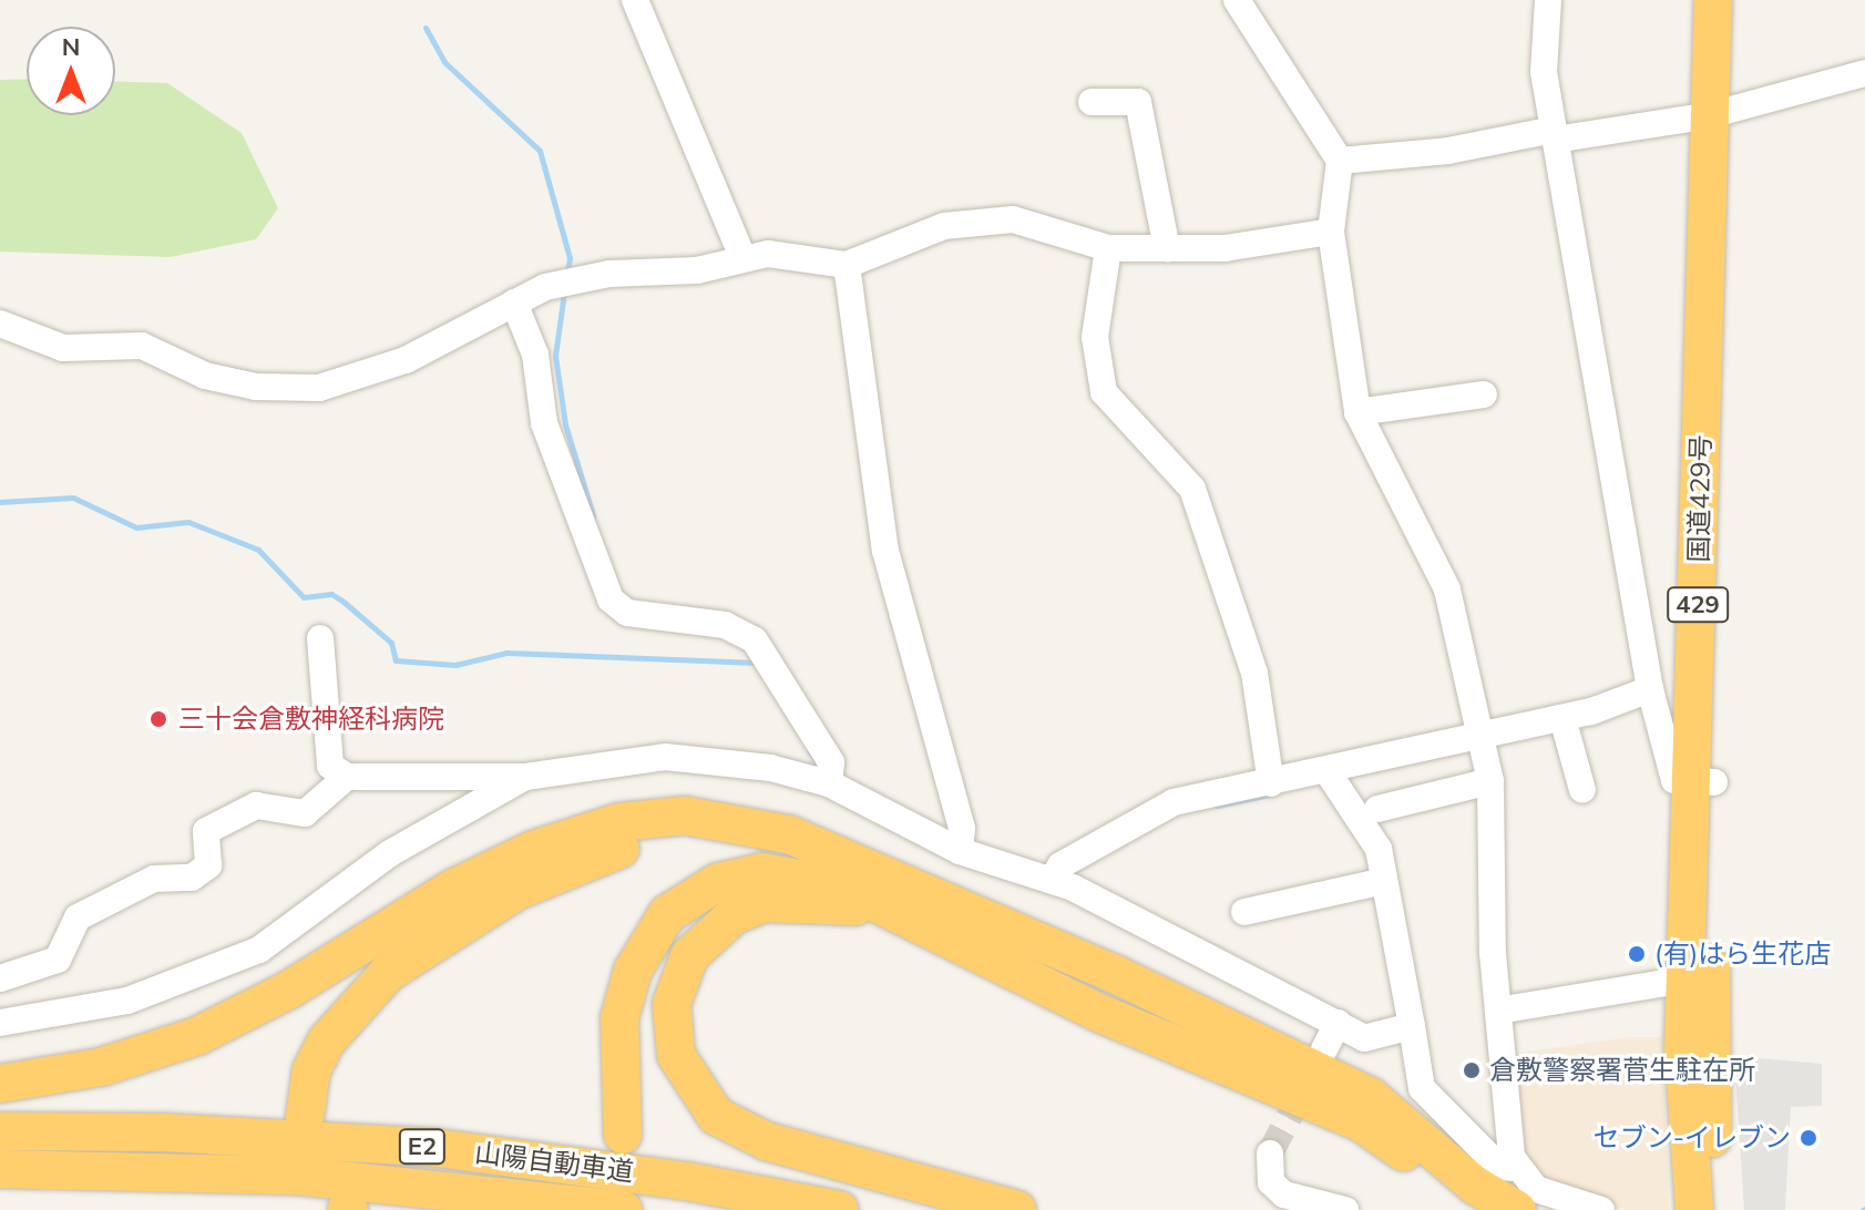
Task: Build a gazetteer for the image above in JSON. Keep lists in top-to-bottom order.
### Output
{
  "streets": {
    "highway": [
      "国道429号",
      "429",
      "E2",
      "山陽自動車道"
    ]
  },
  "places": [
    "三十会倉敷神経科病院",
    "(有)はら生花店",
    "倉敷警察署菅生駐在所",
    "セブン-イレブン"
  ],
  "north": "top"
}
